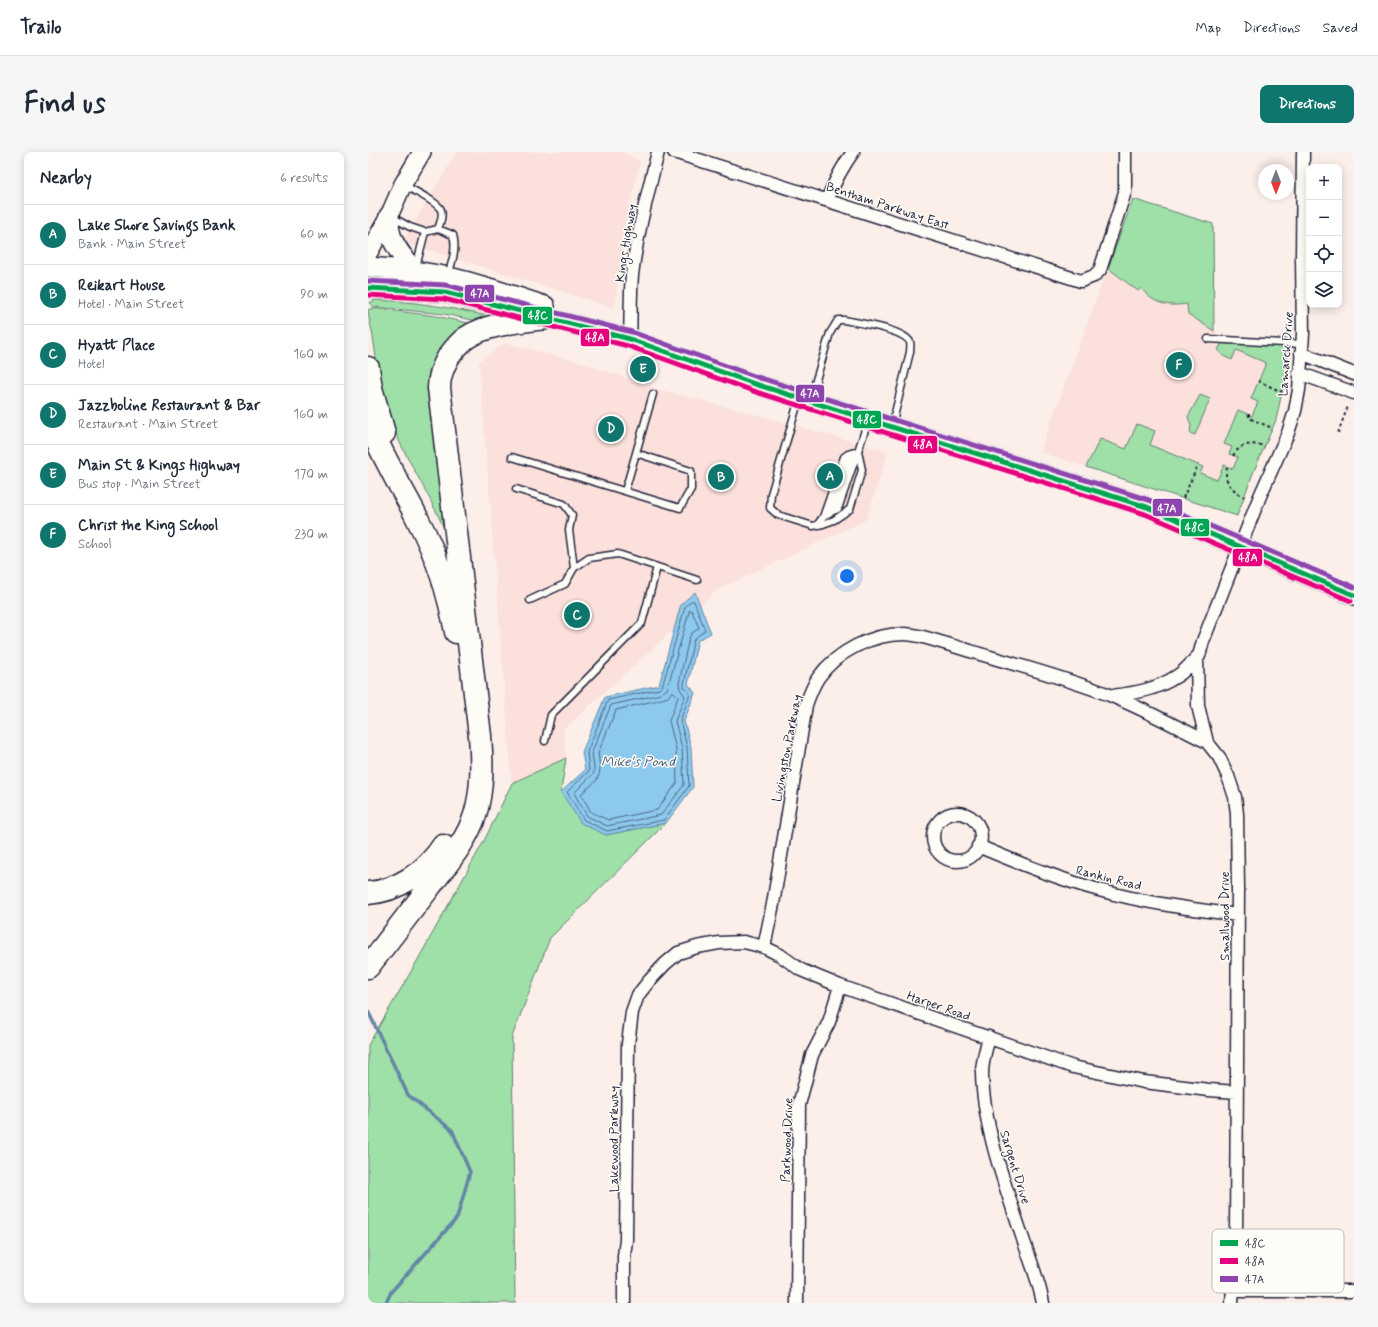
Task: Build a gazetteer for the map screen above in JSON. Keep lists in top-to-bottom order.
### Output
{
  "streets": {
    "street": [
      "Bentham Parkway East",
      "Kings Highway",
      "Lamarck Drive",
      "Livingston Parkway",
      "Rankin Road",
      "Smallwood Drive",
      "Harper Road",
      "Lakewood Parkway",
      "Parkwood Drive",
      "Sargent Drive"
    ]
  },
  "crossings": [
    ["Lamarck Drive", "Smallwood Drive"],
    ["Livingston Parkway", "Smallwood Drive"],
    ["Livingston Parkway", "Harper Road"],
    ["Rankin Road", "Smallwood Drive"],
    ["Smallwood Drive", "Harper Road"],
    ["Harper Road", "Lakewood Parkway"],
    ["Harper Road", "Parkwood Drive"],
    ["Harper Road", "Sargent Drive"]
  ],
  "water": ["Mike's Pond"],
  "lines": ["transit line 47A", "transit line 48C", "transit line 48A"],
  "legend": ["48C", "48A", "47A"],
  "north": "bottom",
  "page": {
    "header": "Trailo",
    "nav": ["Map", "Directions", "Saved"],
    "buttons": "Directions",
    "title": "Find us",
    "heading": ["Nearby", "6 results"],
    "map_buttons": ["+", "−"],
    "list": [
      {
        "mark": "A",
        "name": "Lake Shore Savings Bank",
        "note": "Bank · Main Street",
        "value": "60 m"
      },
      {
        "mark": "B",
        "name": "Reikart House",
        "note": "Hotel · Main Street",
        "value": "90 m"
      },
      {
        "mark": "C",
        "name": "Hyatt Place",
        "note": "Hotel",
        "value": "160 m"
      },
      {
        "mark": "D",
        "name": "Jazzboline Restaurant & Bar",
        "note": "Restaurant · Main Street",
        "value": "160 m"
      },
      {
        "mark": "E",
        "name": "Main St & Kings Highway",
        "note": "Bus stop · Main Street",
        "value": "170 m"
      },
      {
        "mark": "F",
        "name": "Christ the King School",
        "note": "School",
        "value": "230 m"
      }
    ],
    "pins": [
      "F",
      "E",
      "D",
      "A",
      "B",
      "C"
    ]
  }
}
